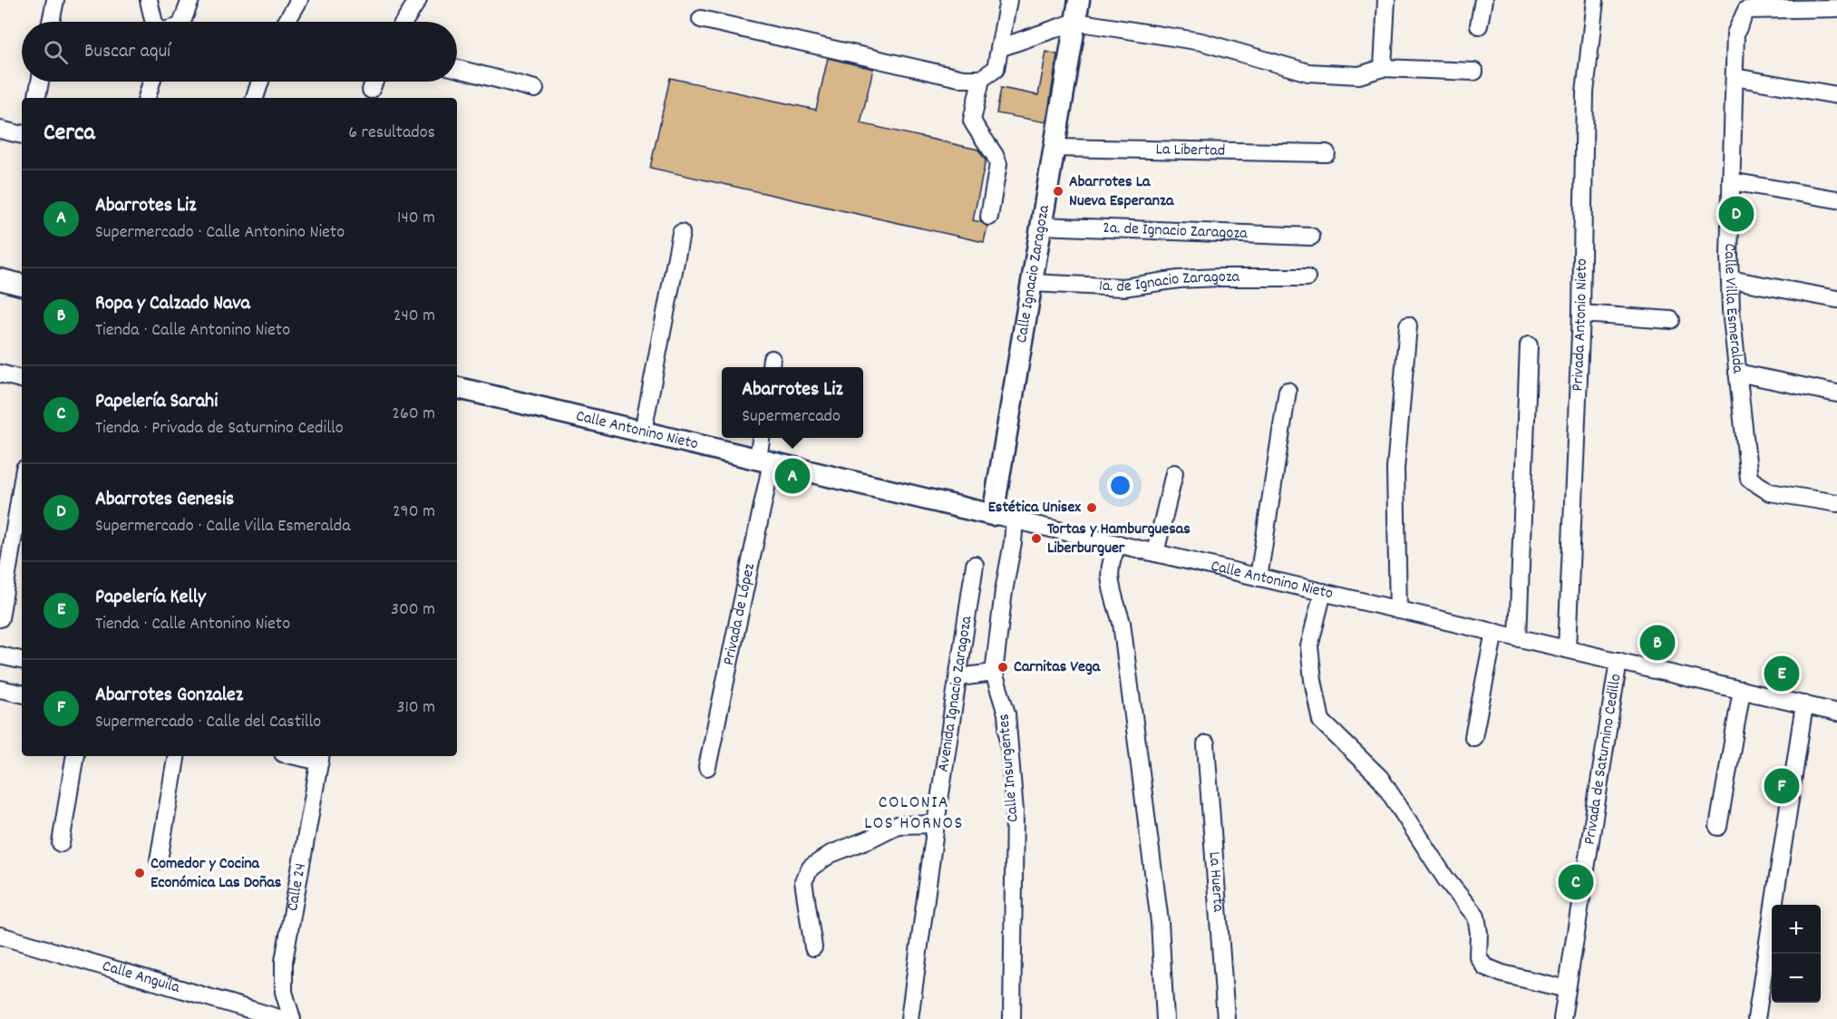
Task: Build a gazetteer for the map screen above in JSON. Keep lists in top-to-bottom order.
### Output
{
  "streets": {
    "main road": ["Calle Ignacio Zaragoza", "Calle Antonino Nieto"],
    "street": [
      "La Libertad",
      "2a. de Ignacio Zaragoza",
      "1a. de Ignacio Zaragoza",
      "Calle Villa Esmeralda",
      "Privada Antonio Nieto",
      "Privada de López",
      "Avenida Ignacio Zaragoza",
      "Privada de Saturnino Cedillo",
      "Calle Insurgentes",
      "La Huerta",
      "Calle 24",
      "Calle Anguila"
    ]
  },
  "crossings": [
    ["La Libertad", "Calle Ignacio Zaragoza"],
    ["2a. de Ignacio Zaragoza", "Calle Ignacio Zaragoza"],
    ["Calle Ignacio Zaragoza", "1a. de Ignacio Zaragoza"],
    ["Calle Ignacio Zaragoza", "Calle Antonino Nieto"],
    ["Privada Antonio Nieto", "Calle Antonino Nieto"],
    ["Calle Antonino Nieto", "Privada de López"],
    ["Calle Antonino Nieto", "Privada de Saturnino Cedillo"],
    ["Calle Antonino Nieto", "Calle Insurgentes"]
  ],
  "districts": ["COLONIA LOS HORNOS"],
  "places": [
    "Abarrotes La Nueva Esperanza",
    "Estética Unisex",
    "Tortas y Hamburguesas Liberburguer",
    "Carnitas Vega",
    "Comedor y Cocina Económica Las Doñas"
  ],
  "page": {
    "search": "Buscar aquí",
    "heading": ["Cerca", "6 resultados"],
    "list": [
      {
        "mark": "A",
        "name": "Abarrotes Liz",
        "note": "Supermercado · Calle Antonino Nieto",
        "value": "140 m"
      },
      {
        "mark": "B",
        "name": "Ropa y Calzado Nava",
        "note": "Tienda · Calle Antonino Nieto",
        "value": "240 m"
      },
      {
        "mark": "C",
        "name": "Papelería Sarahi",
        "note": "Tienda · Privada de Saturnino Cedillo",
        "value": "260 m"
      },
      {
        "mark": "D",
        "name": "Abarrotes Genesis",
        "note": "Supermercado · Calle Villa Esmeralda",
        "value": "290 m"
      },
      {
        "mark": "E",
        "name": "Papelería Kelly",
        "note": "Tienda · Calle Antonino Nieto",
        "value": "300 m"
      },
      {
        "mark": "F",
        "name": "Abarrotes Gonzalez",
        "note": "Supermercado · Calle del Castillo",
        "value": "310 m"
      }
    ],
    "pins": [
      "D",
      "A",
      "B",
      "E",
      "F",
      "C"
    ],
    "popup": ["Abarrotes Liz", "Supermercado"],
    "map_buttons": ["+", "−"]
  }
}
